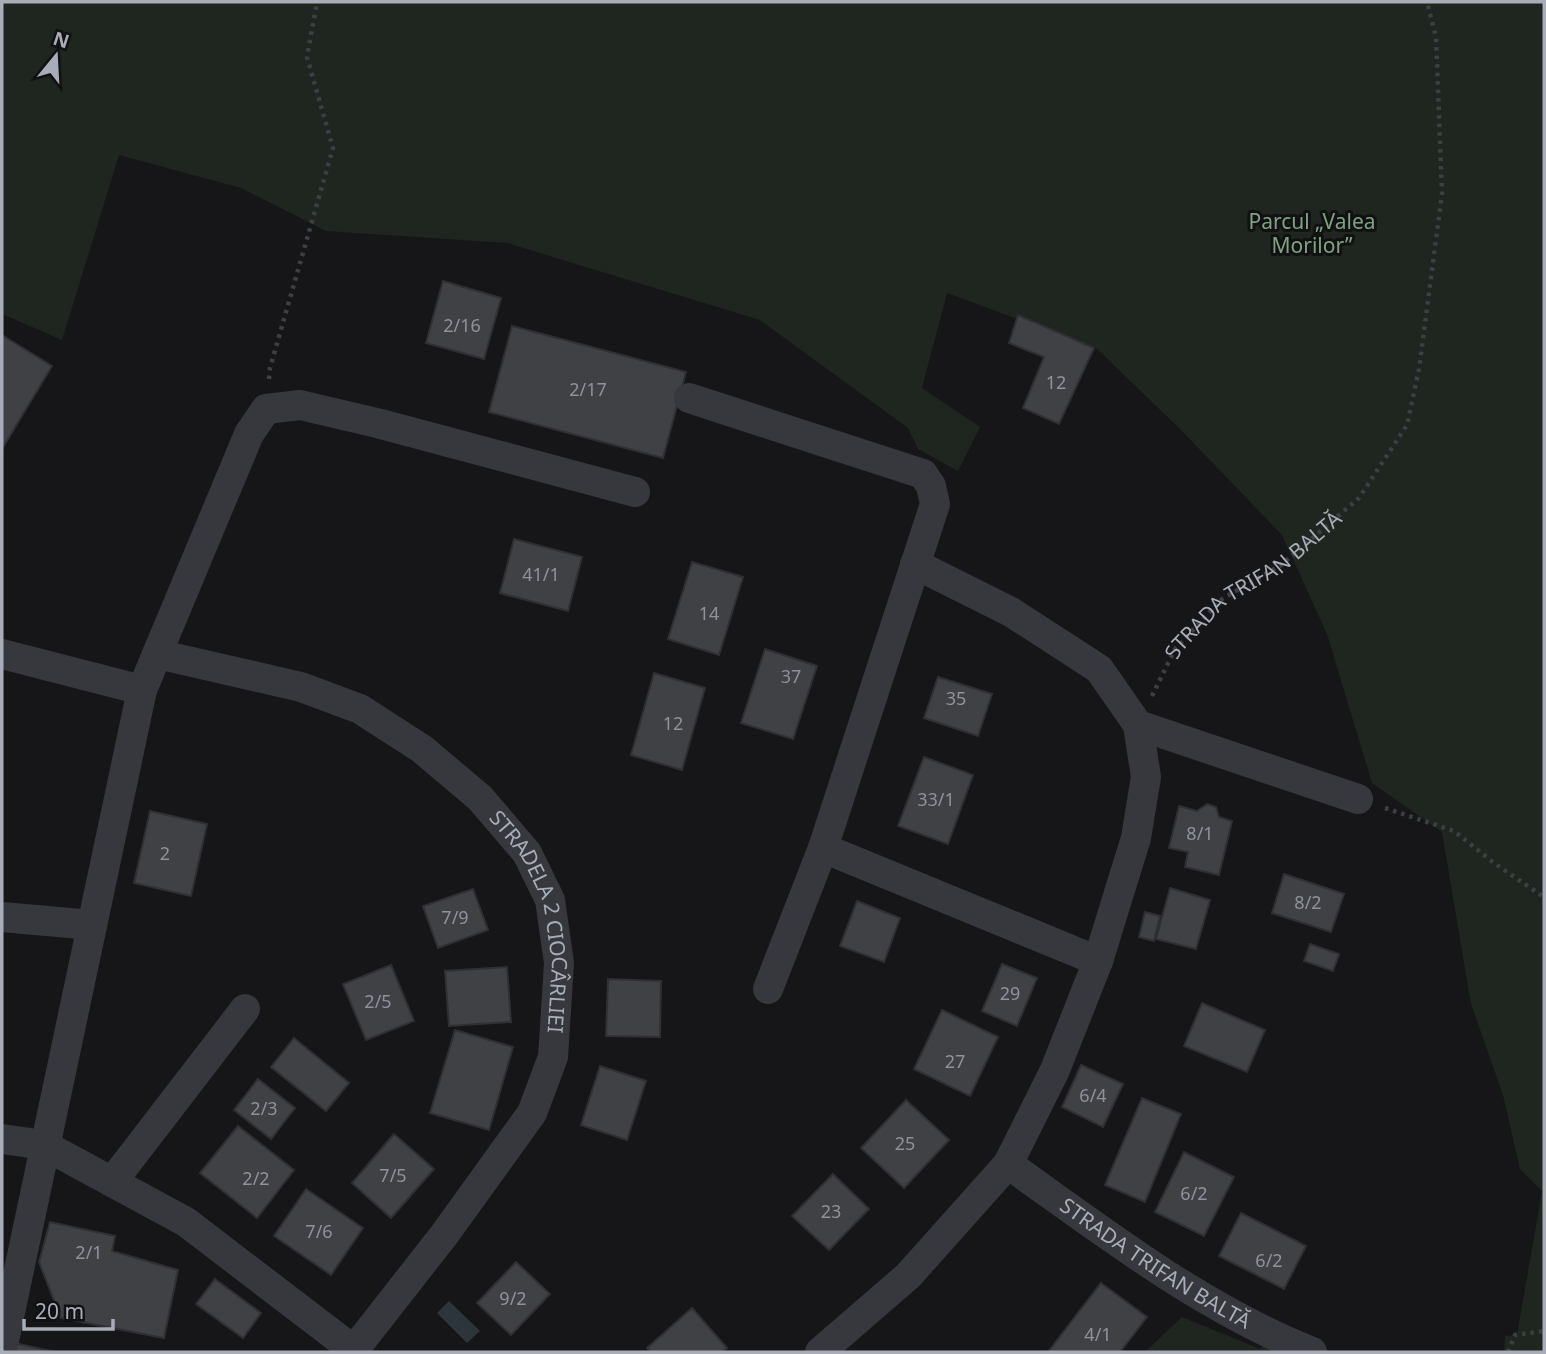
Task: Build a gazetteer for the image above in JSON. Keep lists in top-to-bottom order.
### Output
{
  "streets": {
    "street": ["STRADA TRIFAN BALTĂ", "STRADELA 2 CIOCÂRLIEI"]
  },
  "parks": ["Parcul „Valea Morilor”"],
  "house_numbers": [
    "2/16",
    "12",
    "2/17",
    "41/1",
    "14",
    "37",
    "35",
    "12",
    "33/1",
    "8/1",
    "2",
    "8/2",
    "7/9",
    "29",
    "2/5",
    "27",
    "6/4",
    "2/3",
    "25",
    "7/5",
    "2/2",
    "6/2",
    "23",
    "7/6",
    "2/1",
    "6/2",
    "9/2",
    "4/1"
  ],
  "scale_bar": "20 m",
  "north": "top"
}
